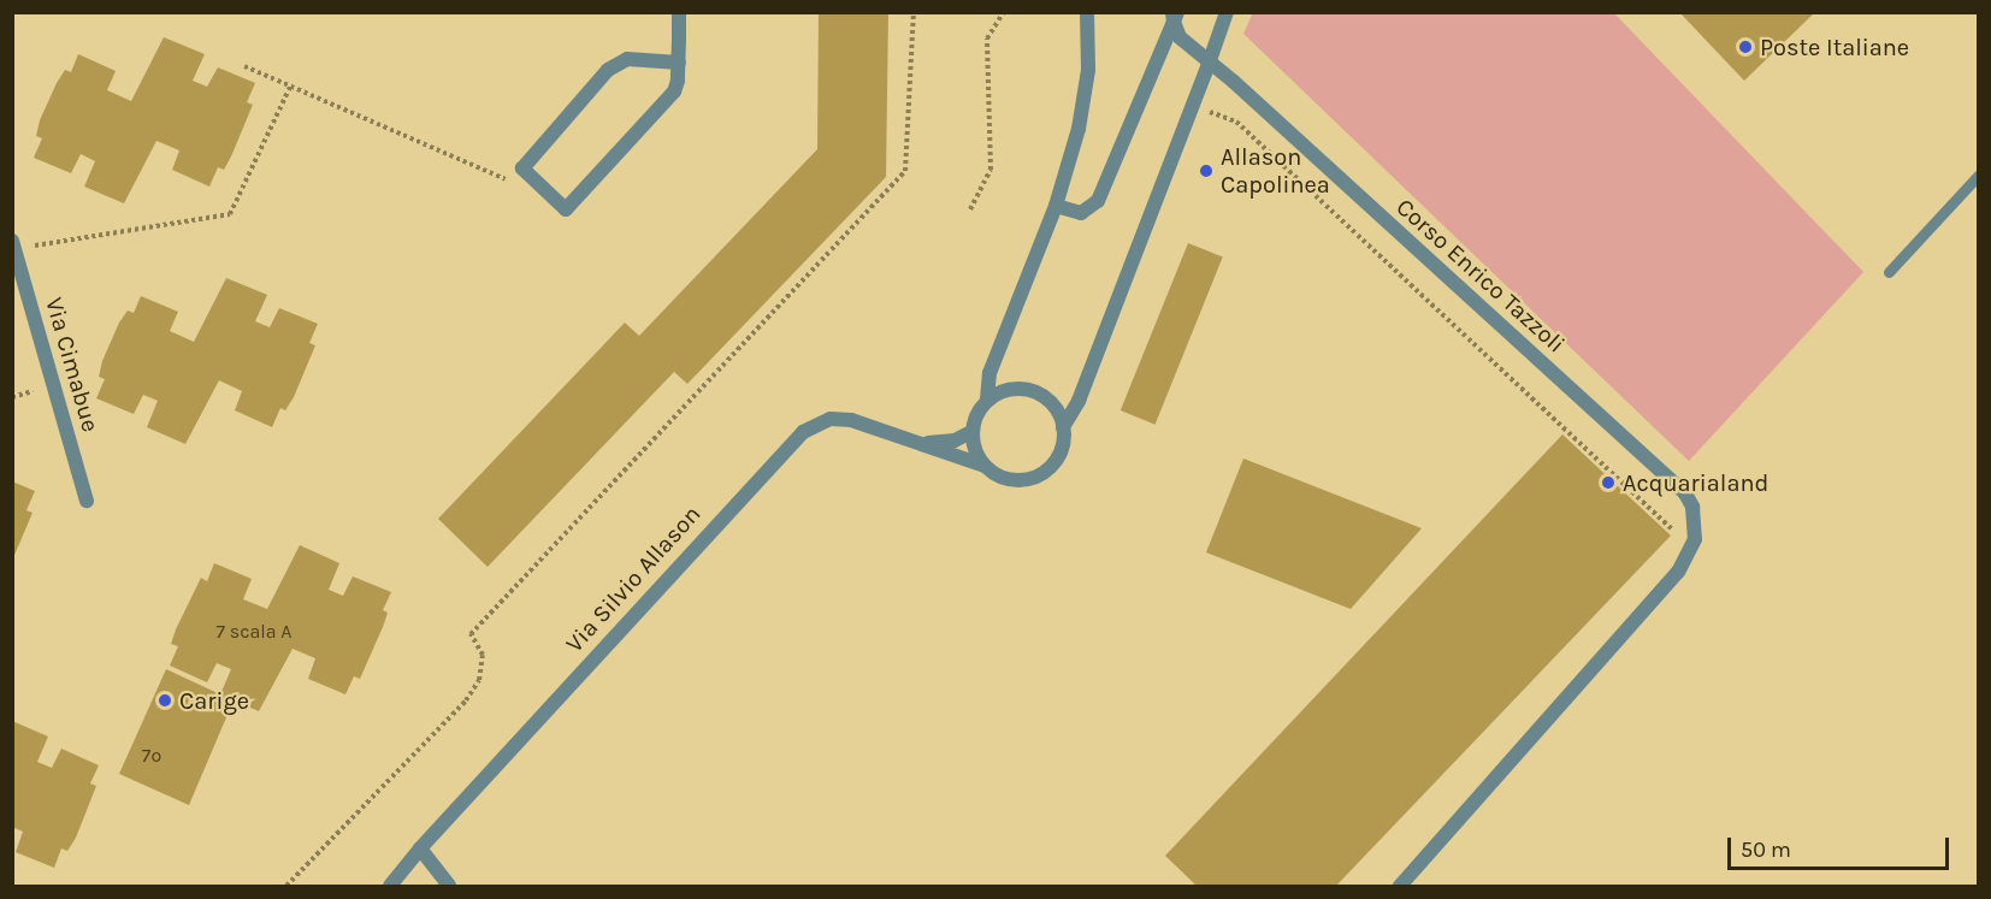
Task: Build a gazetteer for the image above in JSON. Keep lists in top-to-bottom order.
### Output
{
  "streets": {
    "street": ["Corso Enrico Tazzoli", "Via Cimabue", "Via Silvio Allason"]
  },
  "places": [
    "Poste Italiane",
    "Allason Capolinea",
    "Acquarialand",
    "Carige"
  ],
  "house_numbers": ["7 scala A", "7o"],
  "scale_bar": "50 m"
}
